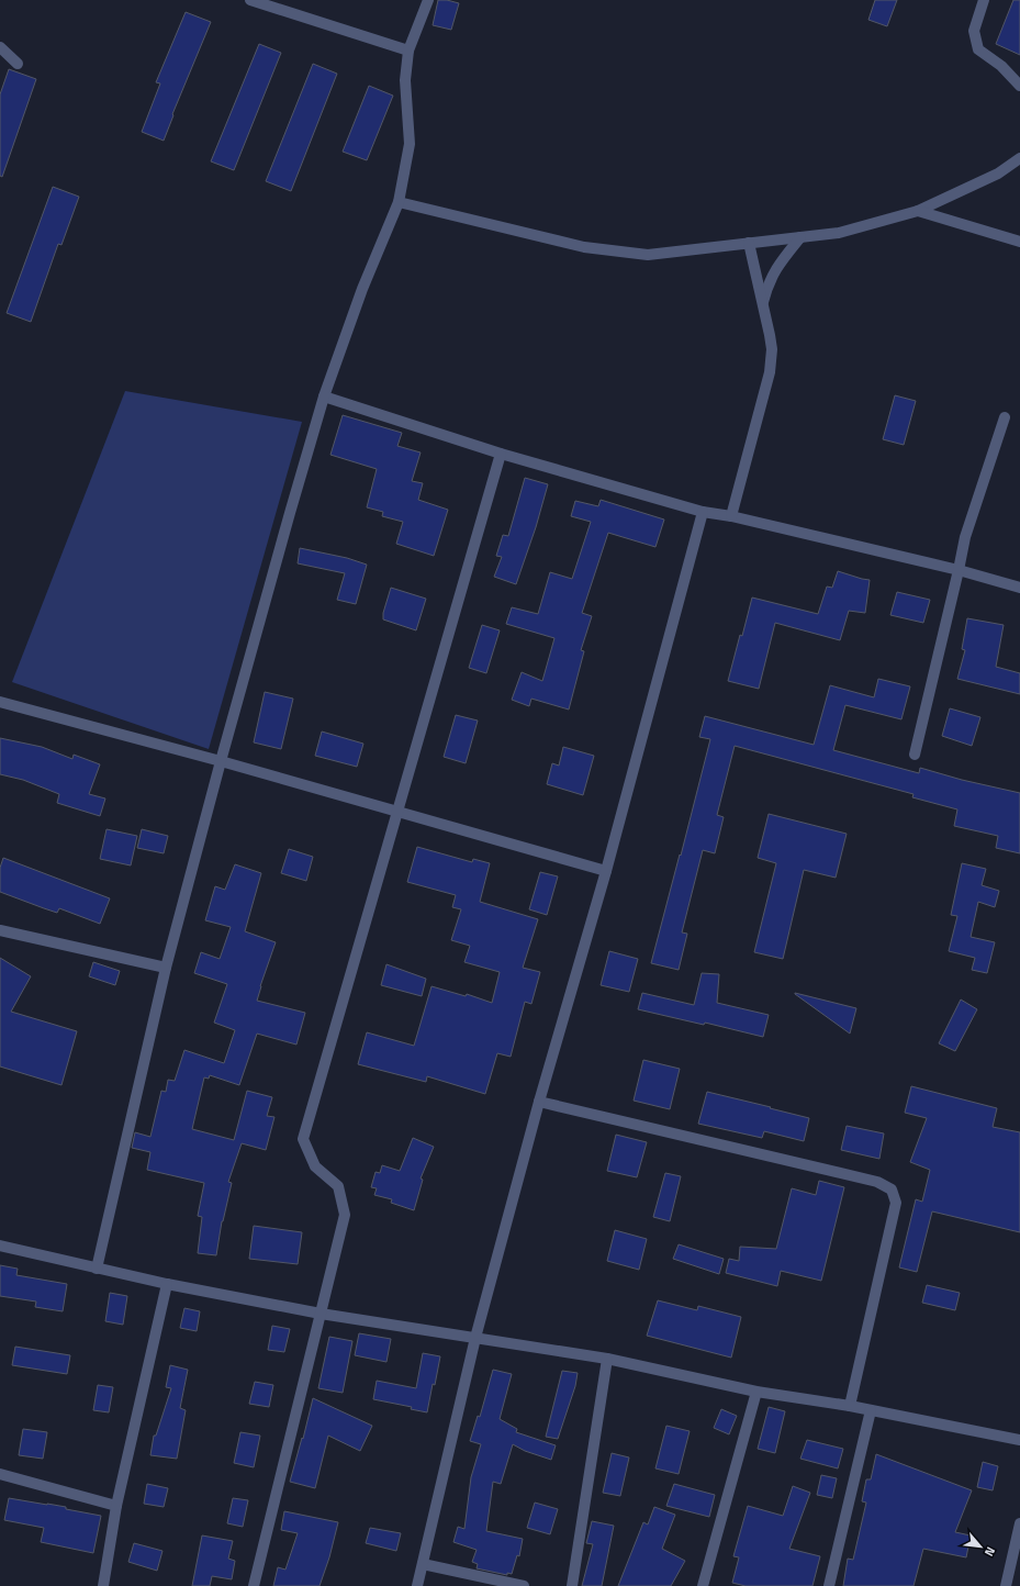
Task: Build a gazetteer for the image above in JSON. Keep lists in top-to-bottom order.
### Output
{
  "north": "bottom right"
}
